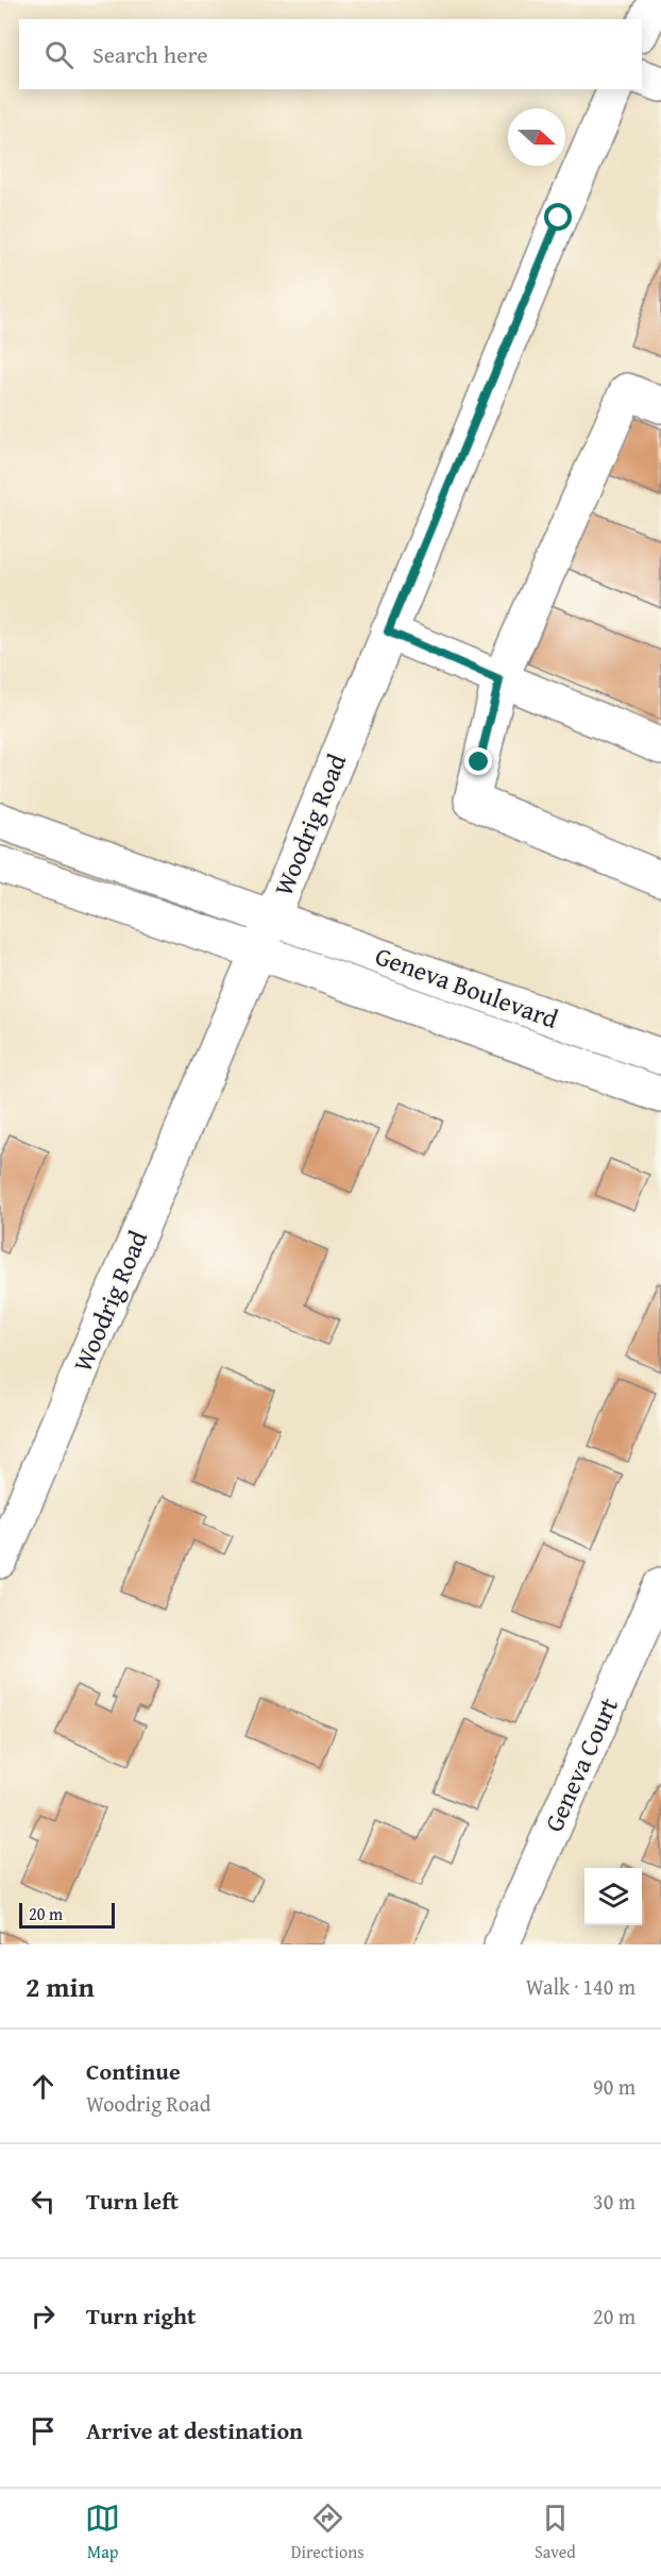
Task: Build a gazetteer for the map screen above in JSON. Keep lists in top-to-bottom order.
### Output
{
  "streets": {
    "street": ["Woodrig Road", "Geneva Boulevard", "Geneva Court"]
  },
  "crossings": [
    ["Woodrig Road", "Geneva Boulevard"]
  ],
  "scale_bar": "20 m",
  "north": "right",
  "page": {
    "search": "Search here",
    "scale": "20 m",
    "heading": ["2 min", "Walk · 140 m"],
    "list": [
      ["Continue", "Woodrig Road", "90 m"],
      ["Turn left", "30 m"],
      ["Turn right", "20 m"],
      "Arrive at destination"
    ],
    "nav": ["Map", "Directions", "Saved"]
  }
}
